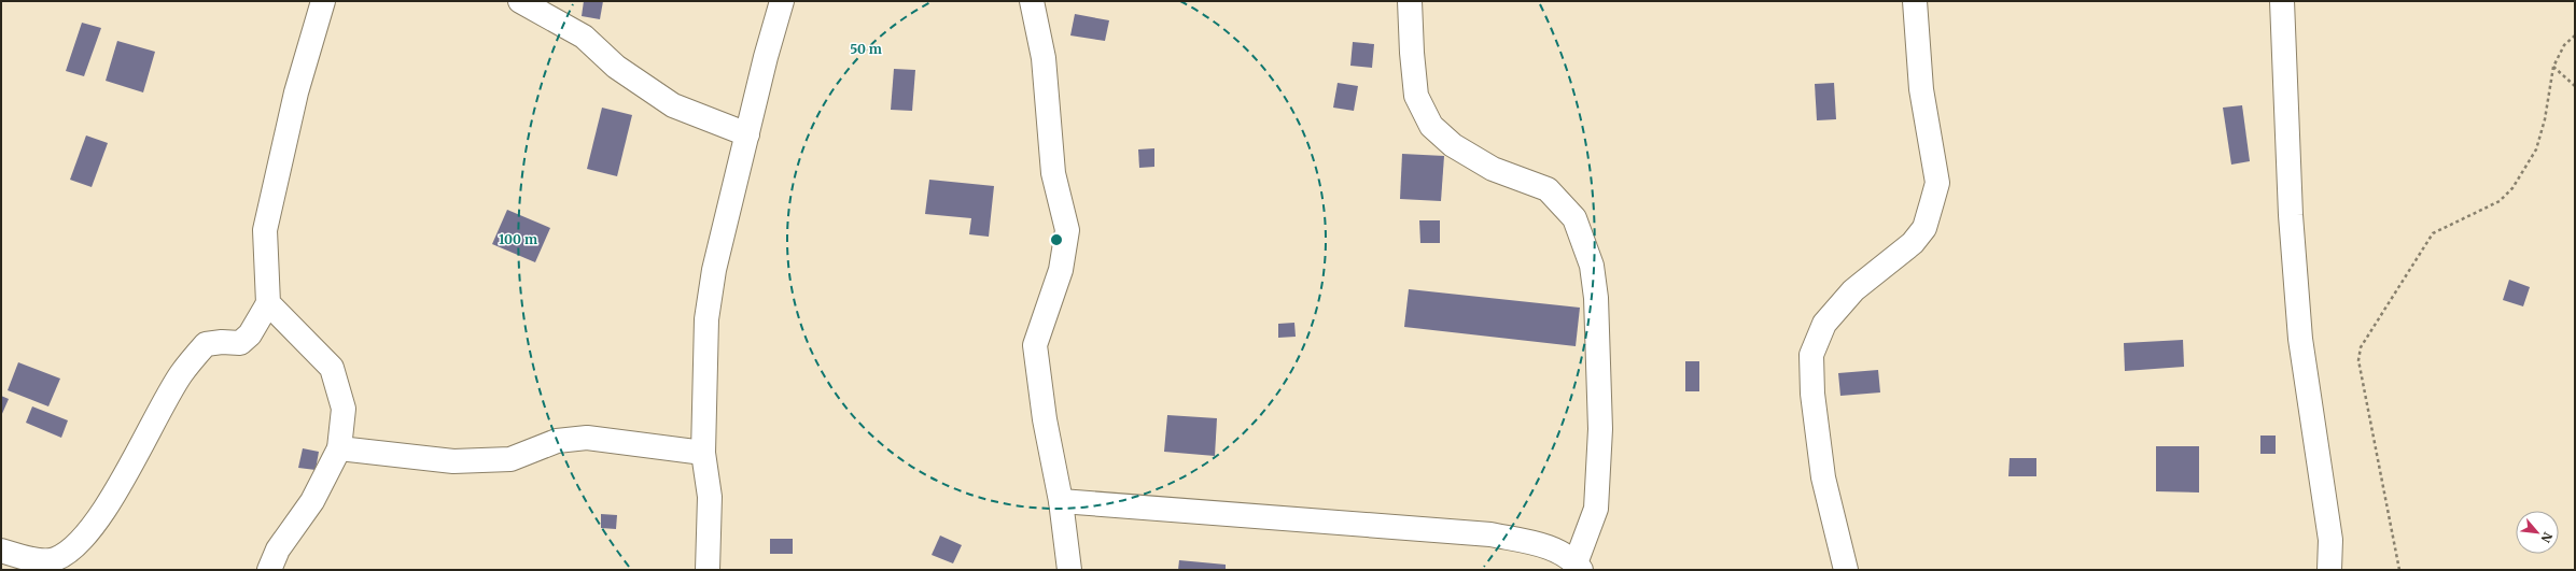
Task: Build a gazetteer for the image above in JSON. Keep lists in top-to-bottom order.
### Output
{
  "north": "bottom right",
  "rings": ["50 m", "100 m"]
}
